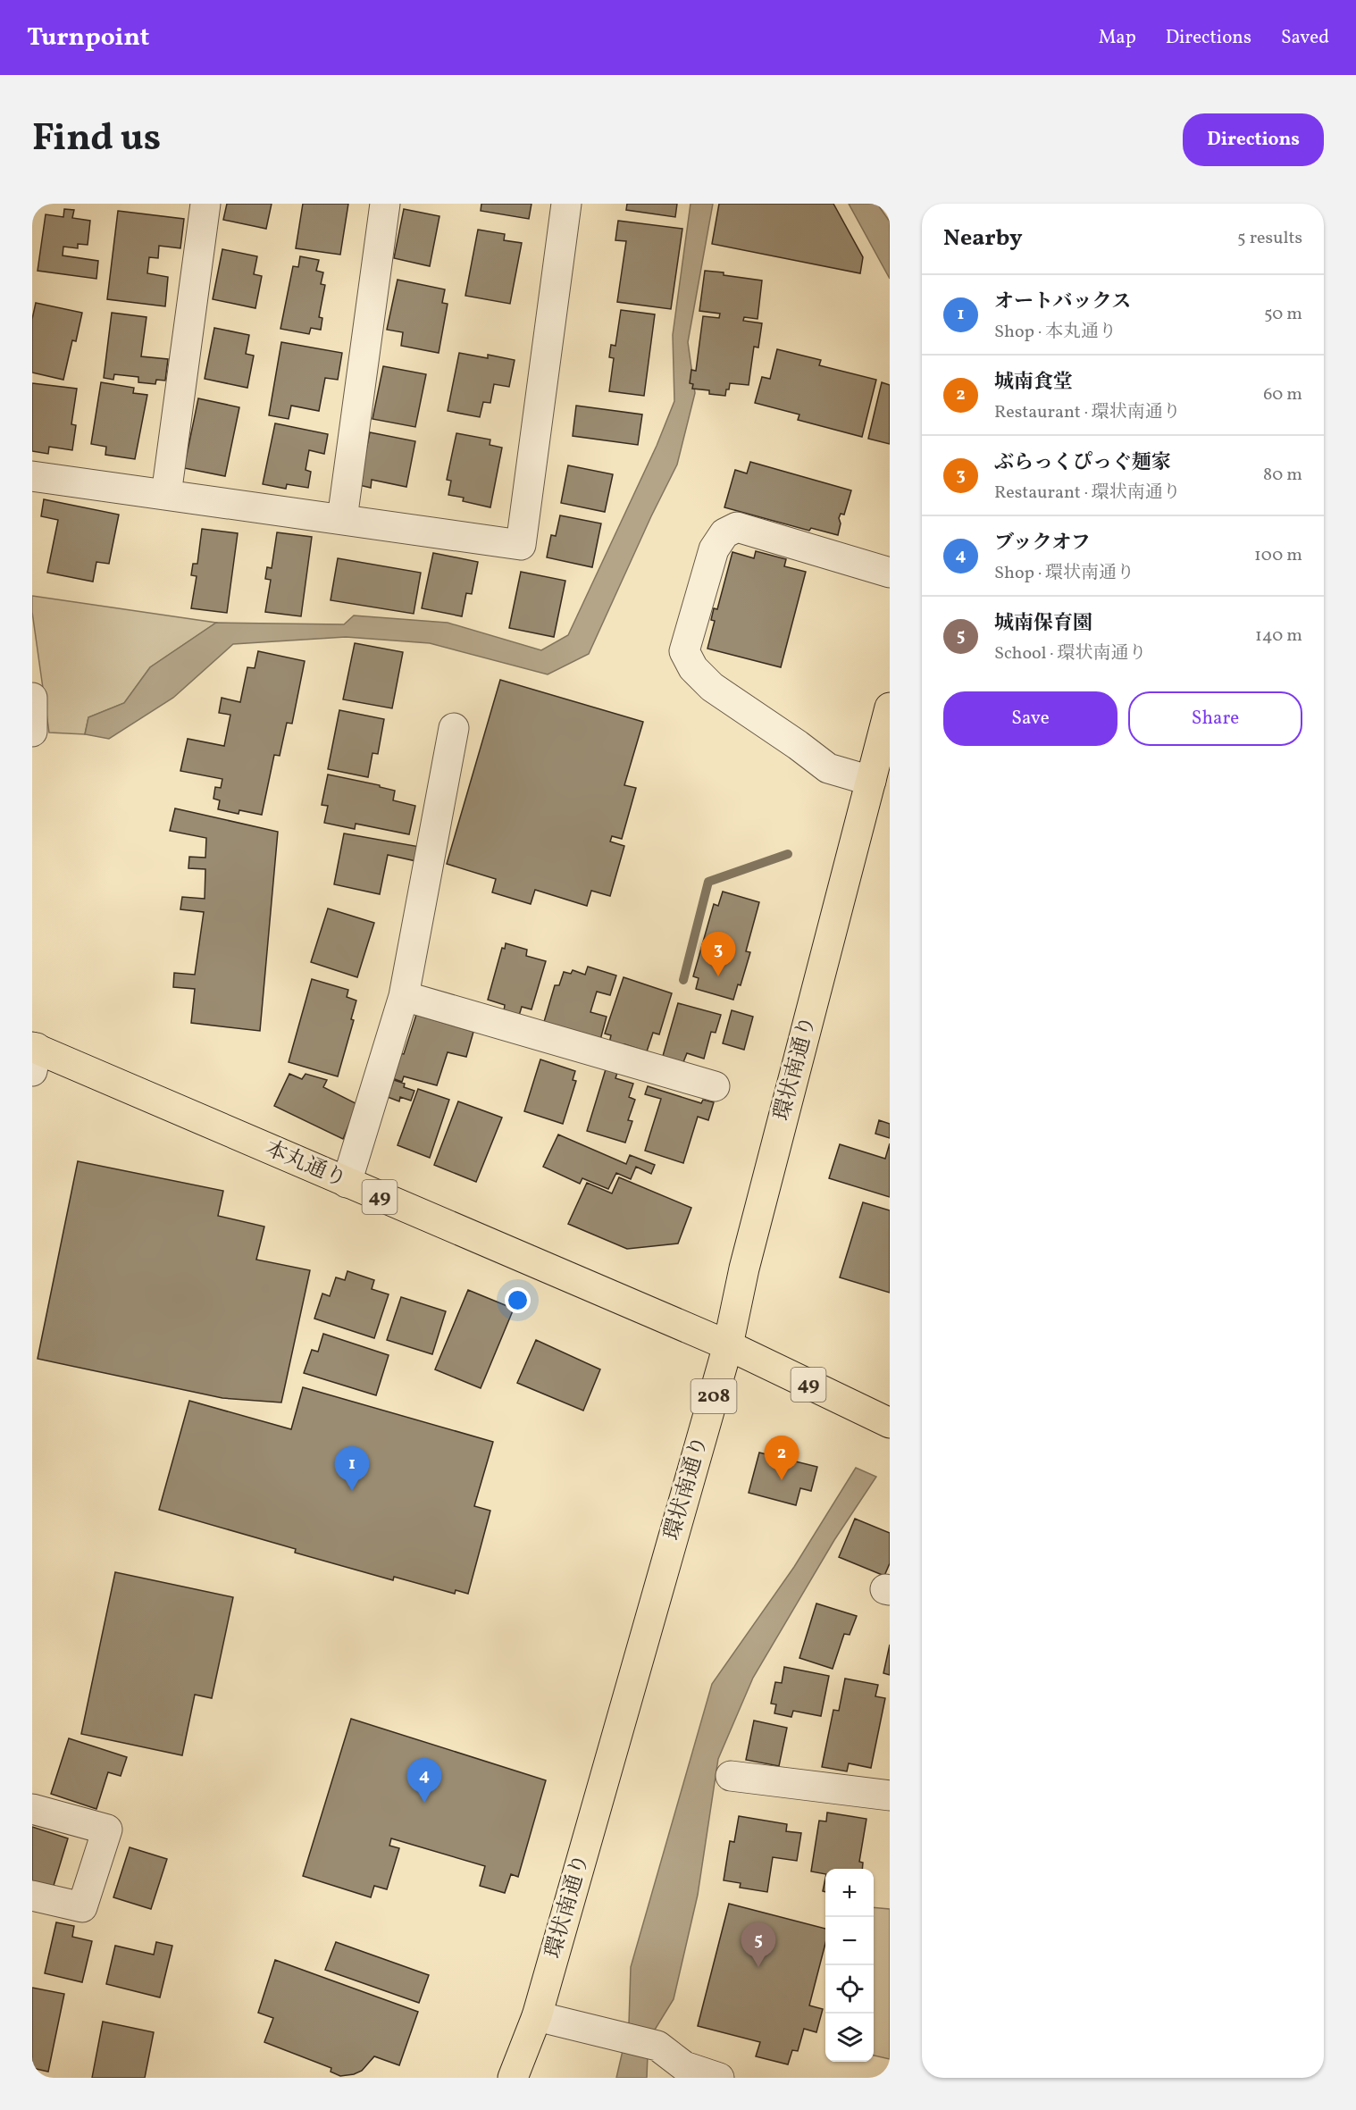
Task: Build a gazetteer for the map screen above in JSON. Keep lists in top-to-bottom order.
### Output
{
  "streets": {
    "main road": [
      "環状南通り",
      "本丸通り",
      "49",
      "208"
    ]
  },
  "crossings": [
    ["環状南通り", "本丸通り"],
    ["環状南通り", "49"],
    ["本丸通り", "49"]
  ],
  "page": {
    "header": "Turnpoint",
    "nav": ["Map", "Directions", "Saved"],
    "title": "Find us",
    "buttons": [
      "Directions",
      ["Save", "Share"]
    ],
    "heading": ["Nearby", "5 results"],
    "list": [
      {
        "mark": "1",
        "name": "オートバックス",
        "note": "Shop · 本丸通り",
        "value": "50 m"
      },
      {
        "mark": "2",
        "name": "城南食堂",
        "note": "Restaurant · 環状南通り",
        "value": "60 m"
      },
      {
        "mark": "3",
        "name": "ぶらっくぴっぐ麺家",
        "note": "Restaurant · 環状南通り",
        "value": "80 m"
      },
      {
        "mark": "4",
        "name": "ブックオフ",
        "note": "Shop · 環状南通り",
        "value": "100 m"
      },
      {
        "mark": "5",
        "name": "城南保育園",
        "note": "School · 環状南通り",
        "value": "140 m"
      }
    ],
    "pins": [
      "3",
      "2",
      "1",
      "4",
      "5"
    ],
    "map_buttons": ["+", "−"]
  }
}
